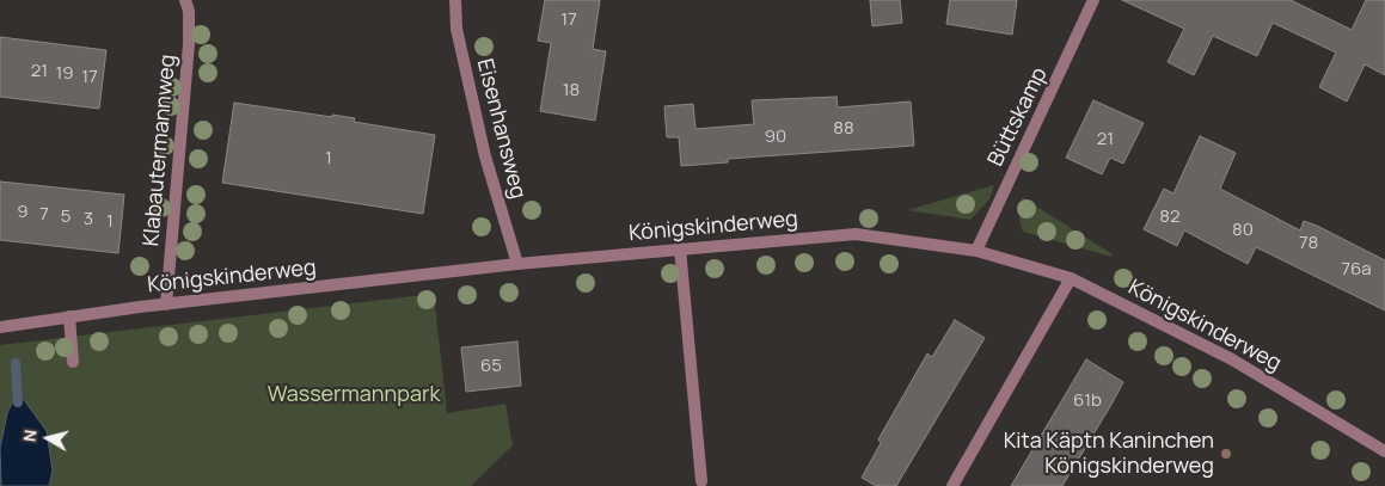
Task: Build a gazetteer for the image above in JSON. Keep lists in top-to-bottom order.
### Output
{
  "streets": {
    "street": [
      "Büttskamp",
      "Eisenhansweg",
      "Klabautermannweg",
      "Königskinderweg"
    ]
  },
  "crossings": [
    ["Büttskamp", "Königskinderweg"],
    ["Eisenhansweg", "Königskinderweg"],
    ["Klabautermannweg", "Königskinderweg"]
  ],
  "parks": ["Wassermannpark"],
  "places": ["Kita Käptn Kaninchen Königskinderweg"],
  "house_numbers": [
    "17",
    "21",
    "19",
    "17",
    "18",
    "88",
    "90",
    "21",
    "1",
    "9",
    "7",
    "5",
    "82",
    "3",
    "1",
    "80",
    "78",
    "76a",
    "65",
    "61b"
  ],
  "north": "left"
}
